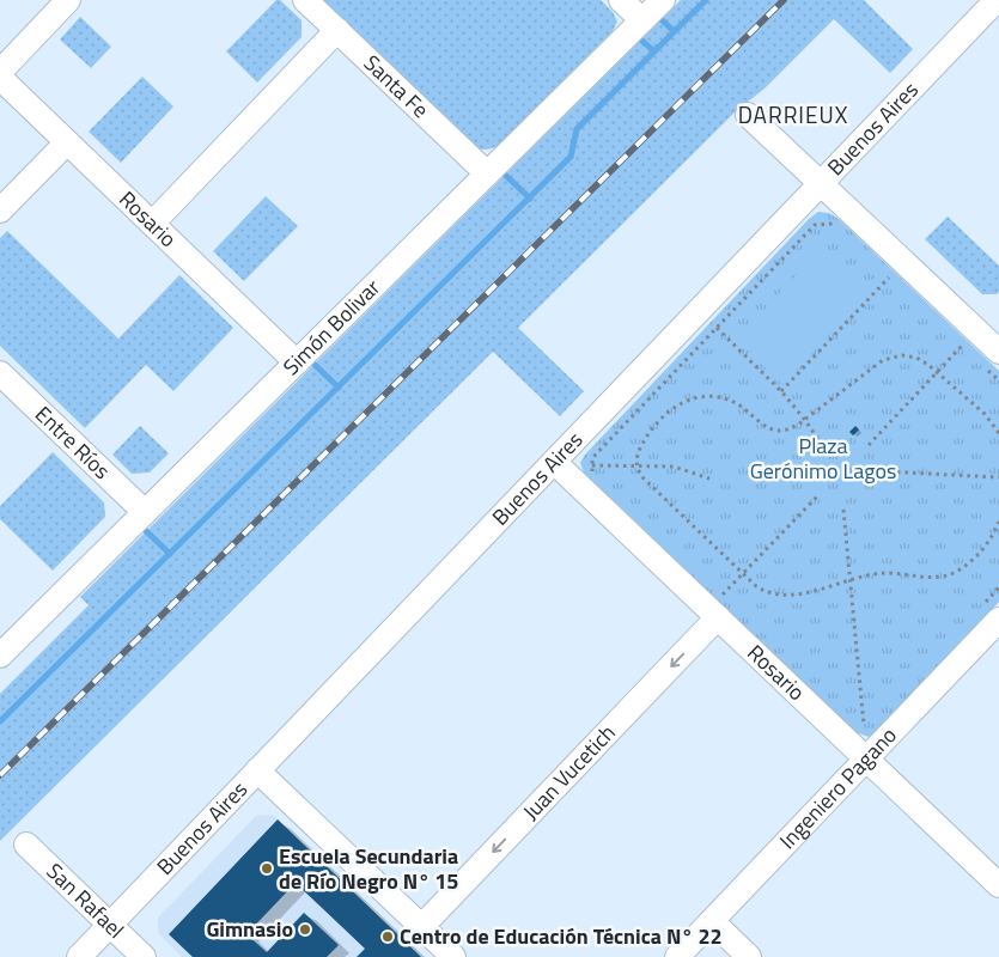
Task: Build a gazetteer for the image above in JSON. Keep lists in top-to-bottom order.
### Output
{
  "streets": {
    "street": [
      "Santa Fe",
      "Buenos Aires",
      "Rosario",
      "Simón Bolivar",
      "Entre Ríos",
      "Juan Vucetich",
      "Ingeniero Pagano",
      "San Rafael"
    ]
  },
  "crossings": [
    ["Santa Fe", "Simón Bolivar"],
    ["Buenos Aires", "Rosario"],
    ["Buenos Aires", "San Rafael"],
    ["Rosario", "Simón Bolivar"],
    ["Rosario", "Juan Vucetich"],
    ["Rosario", "Ingeniero Pagano"],
    ["Simón Bolivar", "Entre Ríos"]
  ],
  "one_way": ["Juan Vucetich"],
  "districts": ["DARRIEUX"],
  "parks": ["Plaza Gerónimo Lagos"],
  "places": ["Escuela Secundaria de Río Negro N° 15", "Gimnasio", "Centro de Educación Técnica N° 22"]
}
